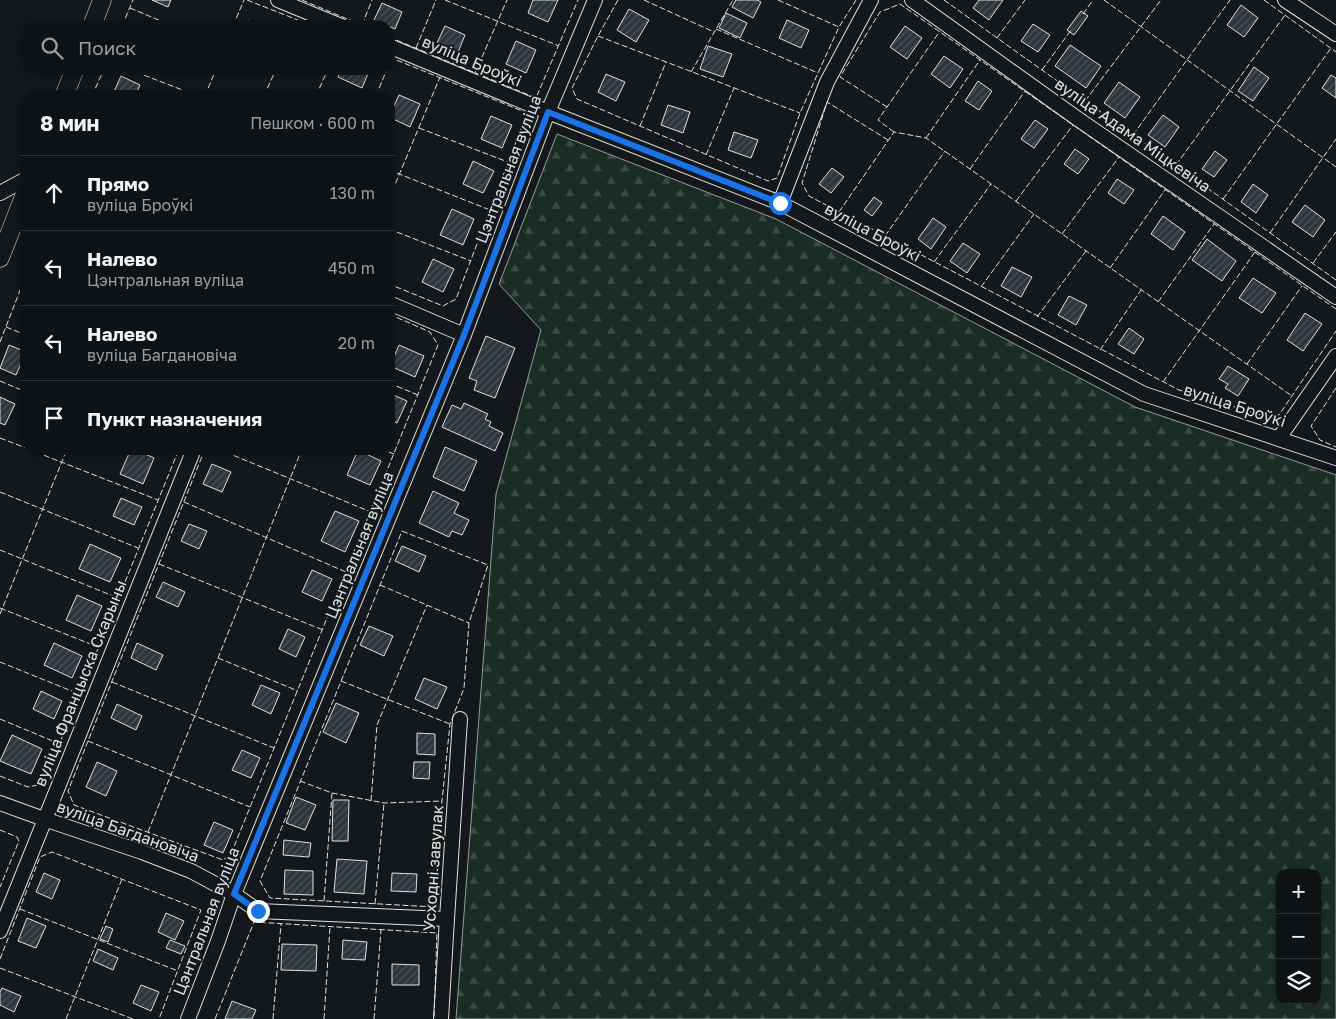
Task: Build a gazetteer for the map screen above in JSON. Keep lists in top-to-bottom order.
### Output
{
  "streets": {
    "street": [
      "вуліца Броўкі",
      "вуліца Адама Міцкевіча",
      "Цэнтральная вуліца",
      "вуліца Францыска Скарыны",
      "вуліца Багдановіча",
      "Усходні завулак"
    ]
  },
  "crossings": [
    ["вуліца Броўкі", "Цэнтральная вуліца"],
    ["Цэнтральная вуліца", "вуліца Багдановіча"],
    ["вуліца Францыска Скарыны", "вуліца Багдановіча"],
    ["вуліца Багдановіча", "Усходні завулак"]
  ],
  "page": {
    "search": "Поиск",
    "heading": ["8 мин", "Пешком · 600 m"],
    "list": [
      ["Прямо", "вуліца Броўкі", "130 m"],
      ["Налево", "Цэнтральная вуліца", "450 m"],
      ["Налево", "вуліца Багдановіча", "20 m"],
      "Пункт назначения"
    ],
    "map_buttons": ["+", "−"]
  }
}
